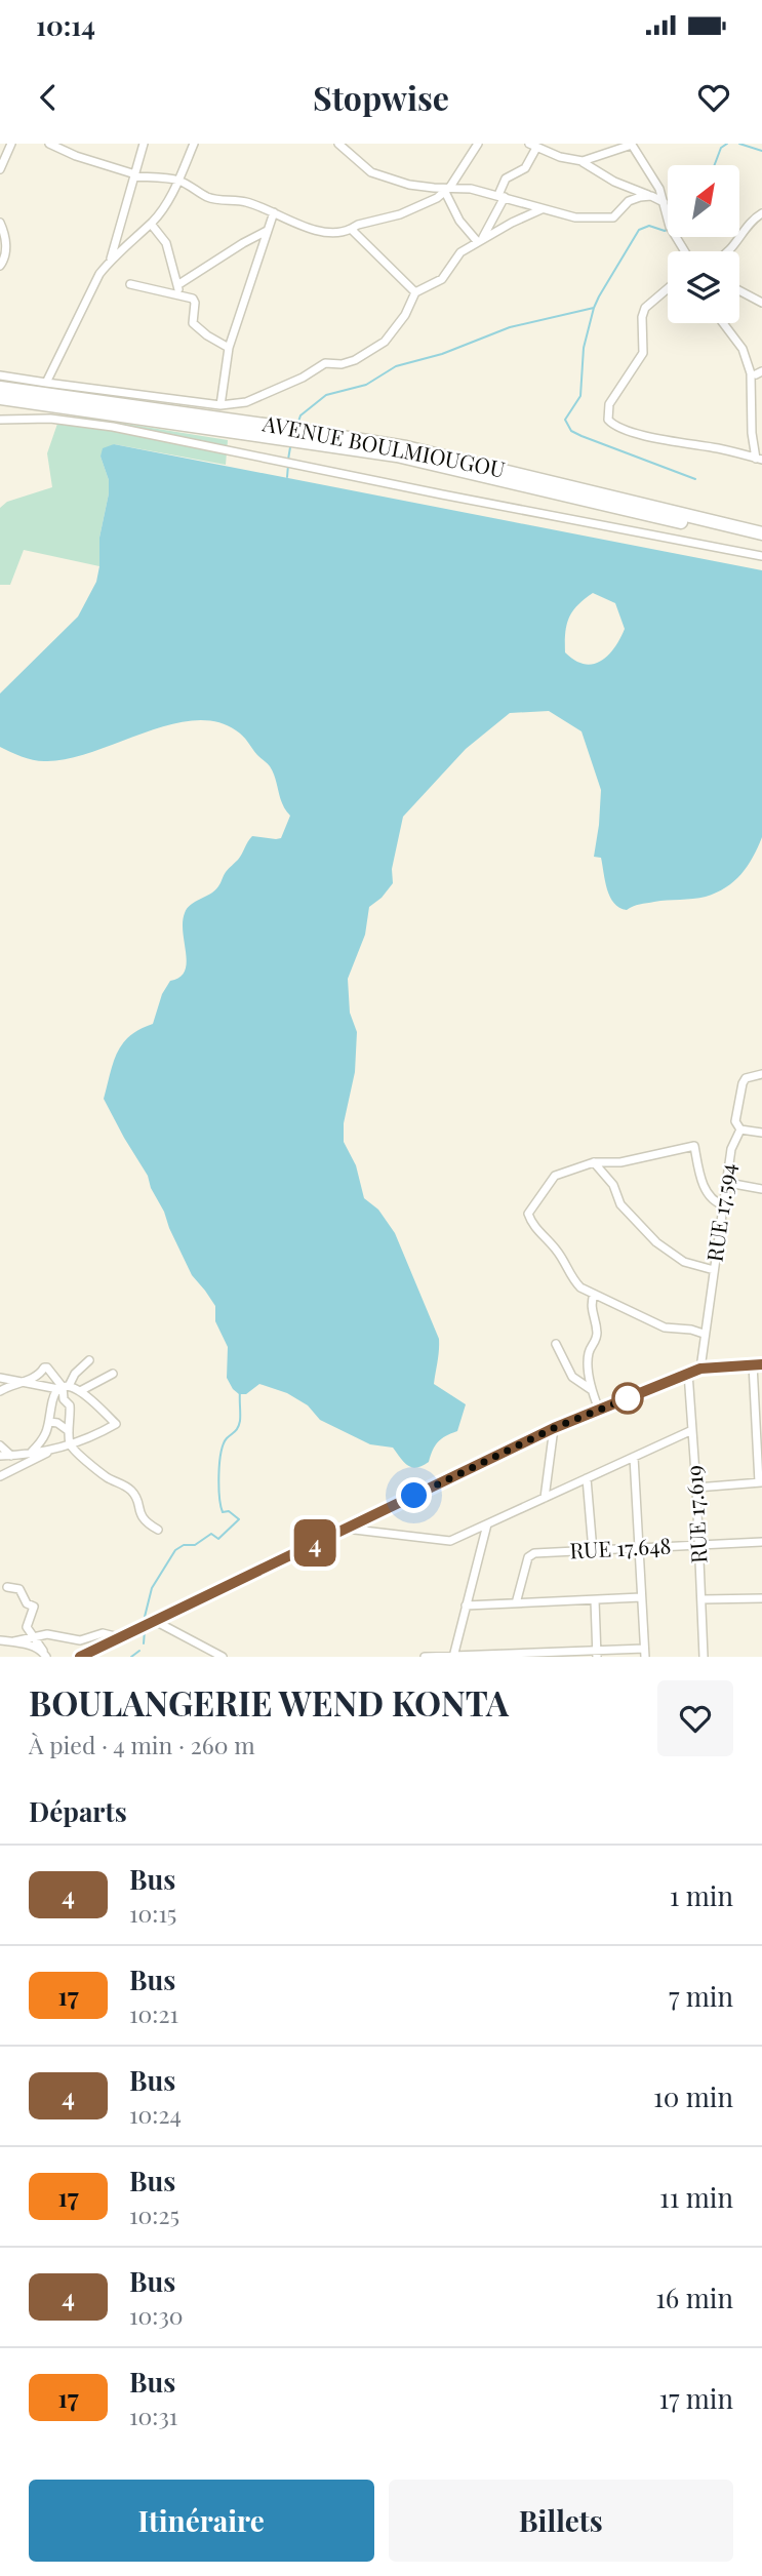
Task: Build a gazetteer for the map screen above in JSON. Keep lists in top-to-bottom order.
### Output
{
  "streets": {
    "highway": ["AVENUE BOULMIOUGOU"],
    "street": ["RUE 17.594", "RUE 17.619", "RUE 17.648"]
  },
  "crossings": [
    ["RUE 17.619", "RUE 17.648"]
  ],
  "lines": ["bus line 4"],
  "north": "top right",
  "page": {
    "status": "10:14",
    "header": "Stopwise",
    "on_map": "4",
    "heading": [
      ["BOULANGERIE WEND KONTA", "À pied · 4 min · 260 m"],
      "Départs"
    ],
    "list": [
      {
        "mark": "4",
        "name": "Bus",
        "note": "10:15",
        "value": "1 min"
      },
      {
        "mark": "17",
        "name": "Bus",
        "note": "10:21",
        "value": "7 min"
      },
      {
        "mark": "4",
        "name": "Bus",
        "note": "10:24",
        "value": "10 min"
      },
      {
        "mark": "17",
        "name": "Bus",
        "note": "10:25",
        "value": "11 min"
      },
      {
        "mark": "4",
        "name": "Bus",
        "note": "10:30",
        "value": "16 min"
      },
      {
        "mark": "17",
        "name": "Bus",
        "note": "10:31",
        "value": "17 min"
      }
    ],
    "buttons": ["Itinéraire", "Billets"]
  }
}
